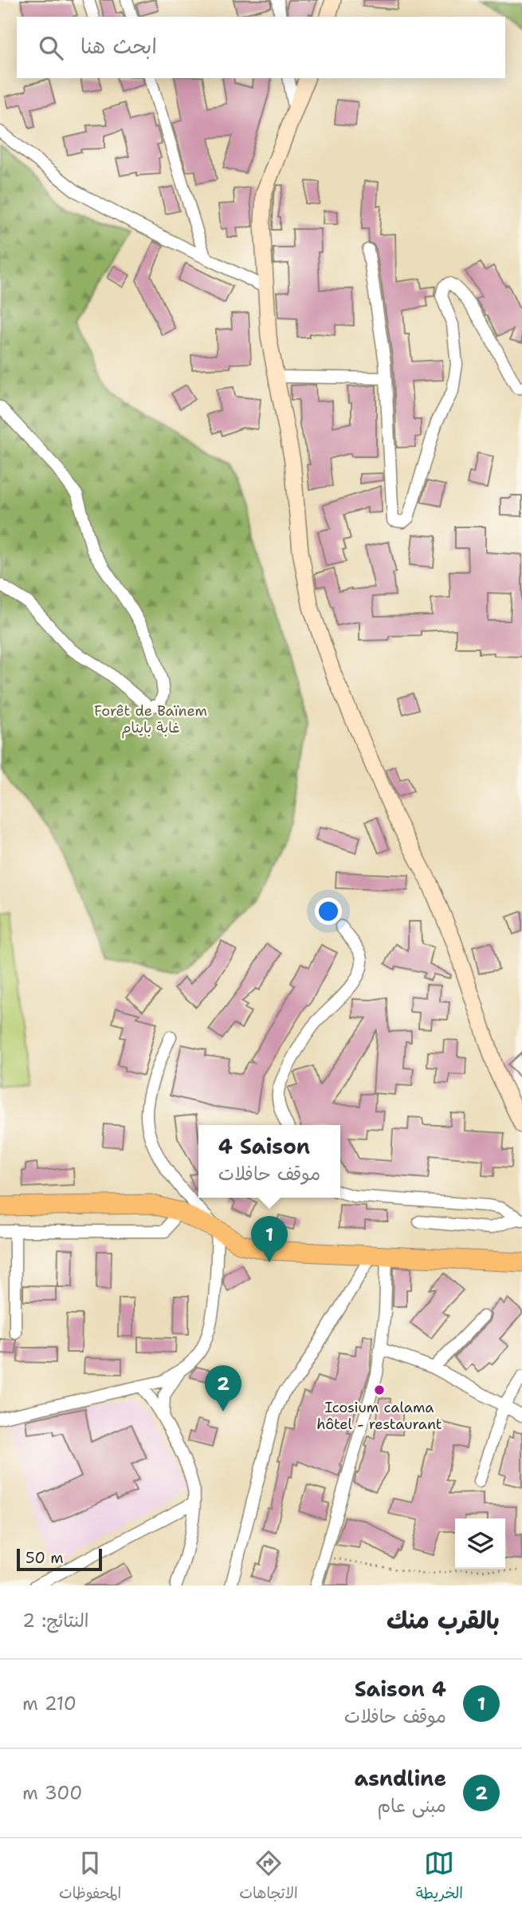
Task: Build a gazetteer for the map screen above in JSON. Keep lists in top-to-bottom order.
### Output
{
  "parks": ["Forêt de Baïnem غابة باينام"],
  "places": ["Icosium calama hôtel - restaurant"],
  "scale_bar": "50 m",
  "page": {
    "search": "ابحث هنا",
    "popup": ["4 Saison", "موقف حافلات"],
    "pins": ["1", "2"],
    "scale": "50 m",
    "heading": ["بالقرب منك", "النتائج: 2"],
    "list": [
      {
        "mark": "1",
        "name": "4 Saison",
        "note": "موقف حافلات",
        "value": "210 m"
      },
      {
        "mark": "2",
        "name": "asndline",
        "note": "مبنى عام",
        "value": "300 m"
      }
    ],
    "nav": ["الخريطة", "الاتجاهات", "المحفوظات"]
  }
}
